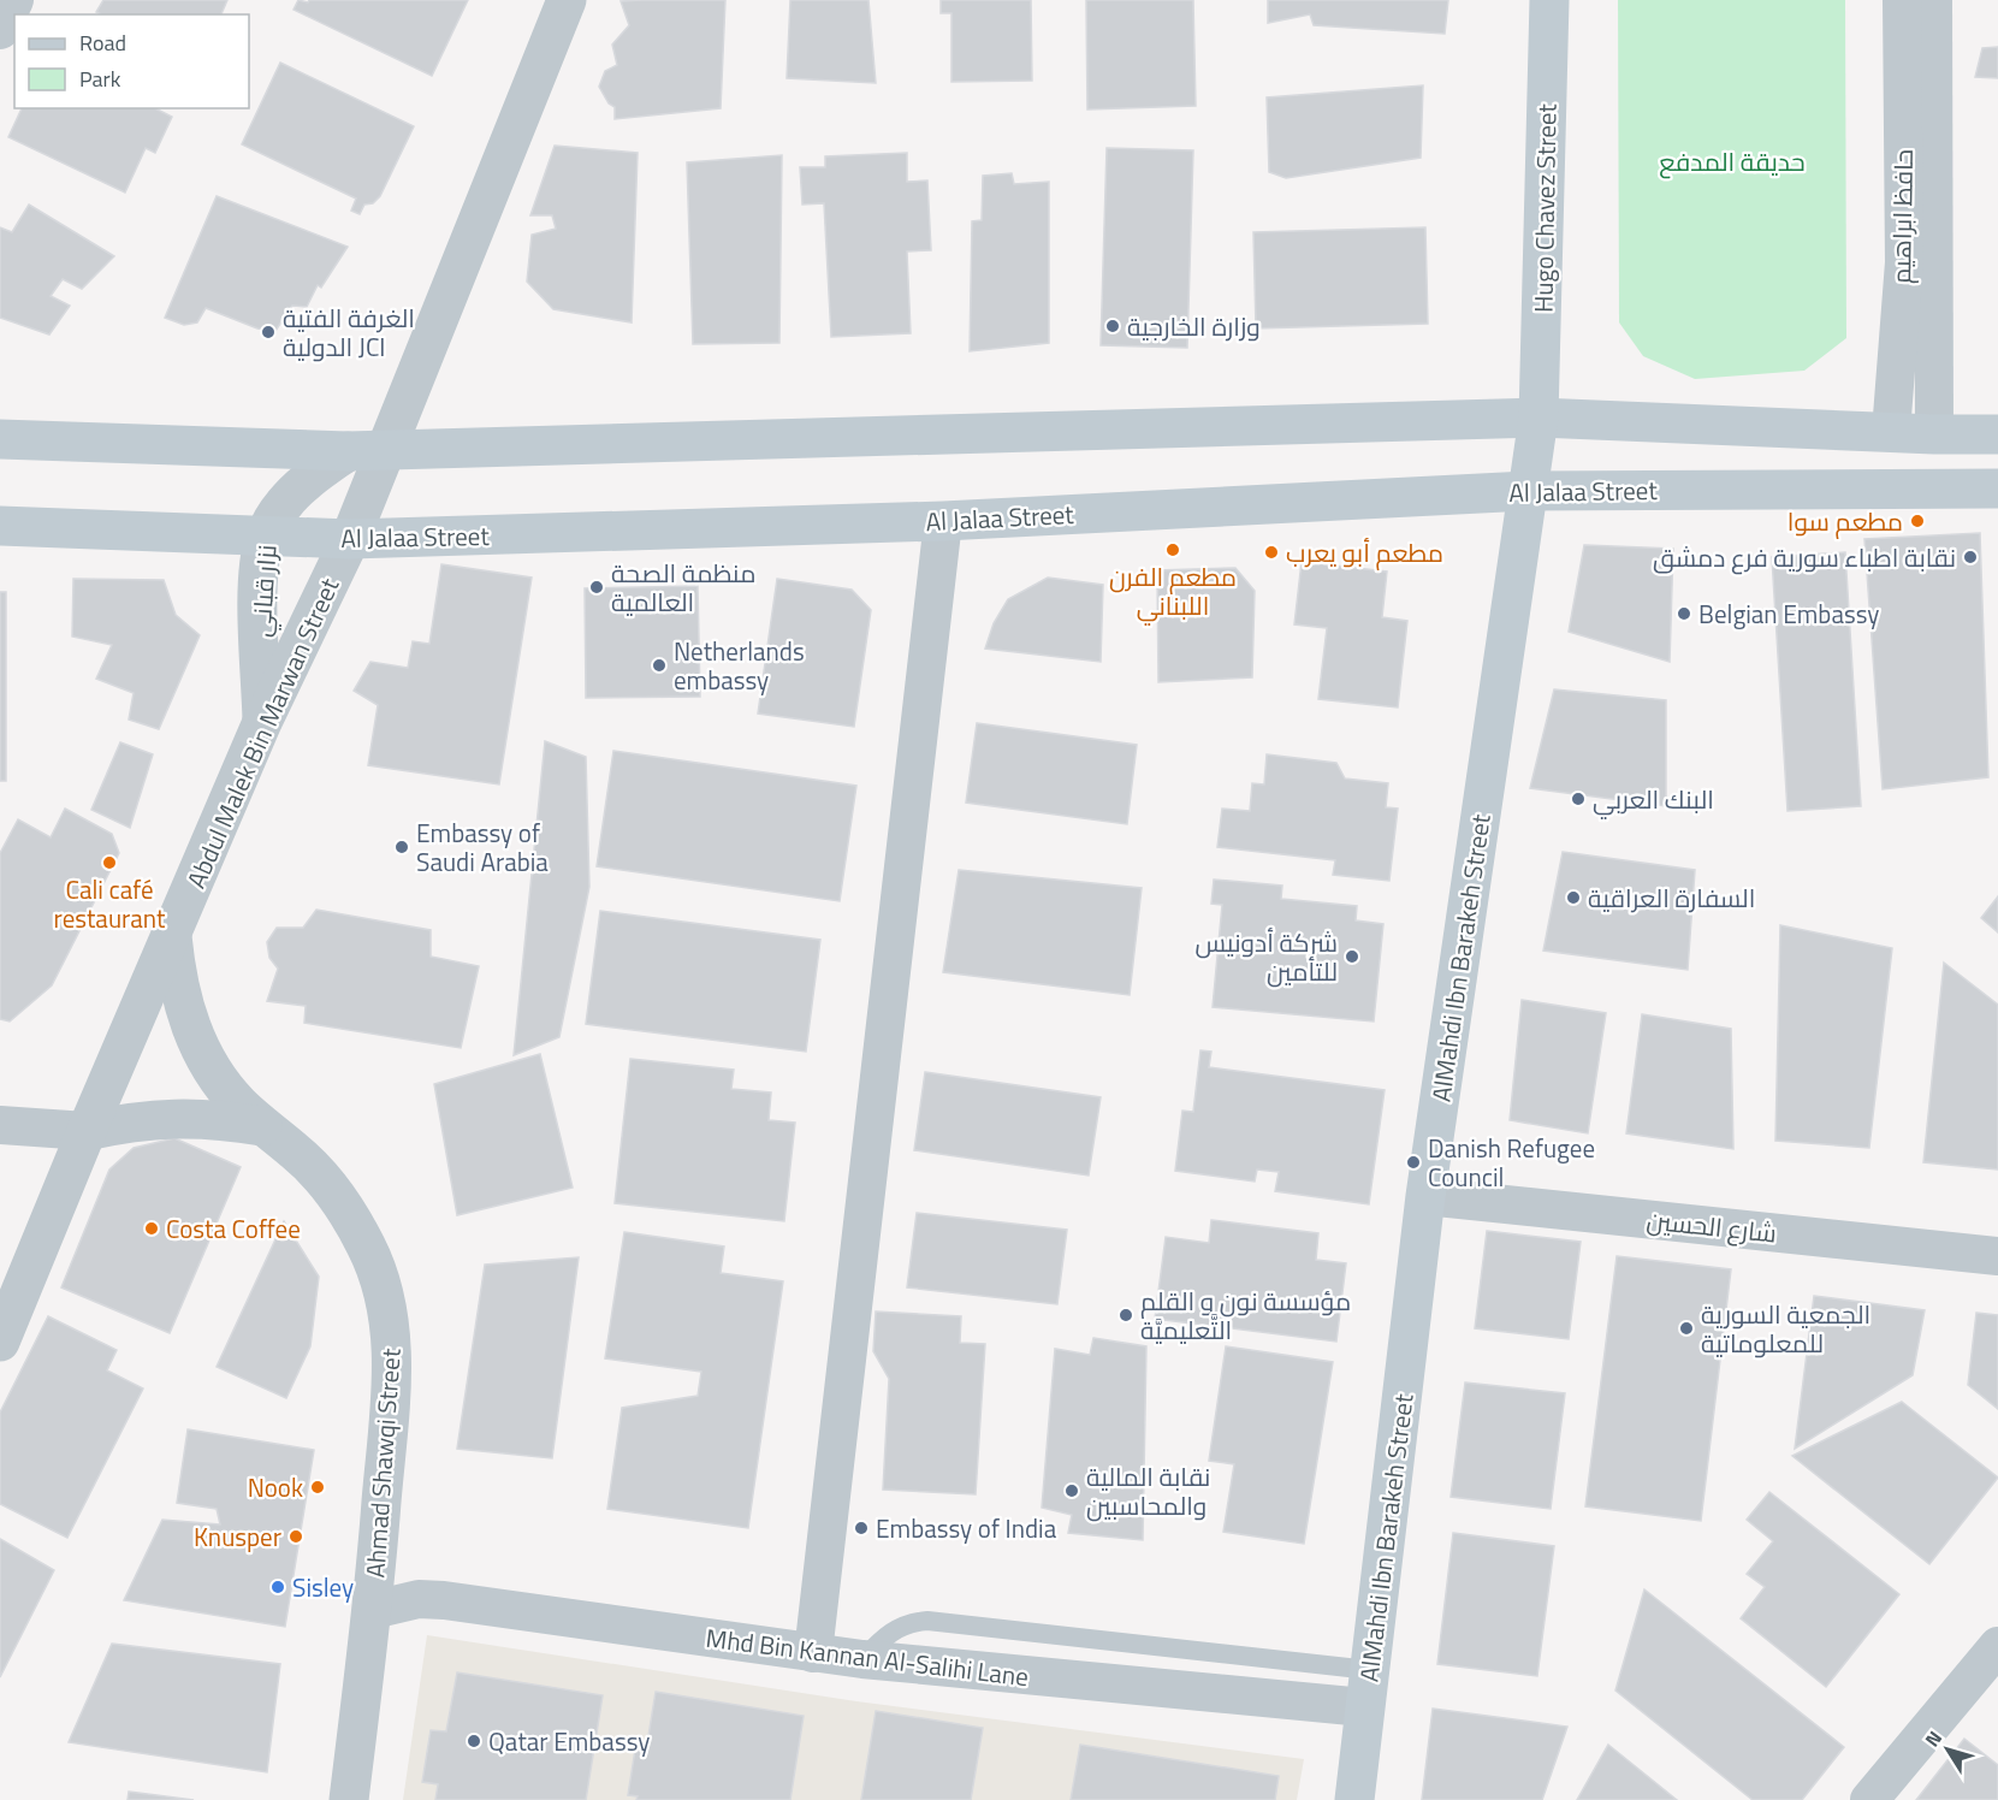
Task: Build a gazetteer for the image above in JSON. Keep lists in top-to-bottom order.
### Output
{
  "streets": {
    "main road": ["Hugo Chavez Street", "Al Jalaa Street", "AlMahdi Ibn Barakeh Street"],
    "street": [
      "حافظ ابراهيم",
      "نزار قباني",
      "Abdul Malek Bin Marwan Street",
      "شارع الحسين",
      "Ahmad Shawqi Street",
      "Mhd Bin Kannan Al-Salihi Lane"
    ]
  },
  "crossings": [
    ["Hugo Chavez Street", "AlMahdi Ibn Barakeh Street"],
    ["Al Jalaa Street", "نزار قباني"],
    ["Al Jalaa Street", "Abdul Malek Bin Marwan Street"],
    ["Al Jalaa Street", "AlMahdi Ibn Barakeh Street"],
    ["نزار قباني", "Abdul Malek Bin Marwan Street"],
    ["Abdul Malek Bin Marwan Street", "Ahmad Shawqi Street"],
    ["AlMahdi Ibn Barakeh Street", "شارع الحسين"],
    ["AlMahdi Ibn Barakeh Street", "Mhd Bin Kannan Al-Salihi Lane"],
    ["Ahmad Shawqi Street", "Mhd Bin Kannan Al-Salihi Lane"]
  ],
  "parks": ["حديقة المدفع"],
  "places": [
    "وزارة الخارجية",
    "الغرفة الفتية الدولية JCI",
    "مطعم سوا",
    "مطعم الفرن اللبناني",
    "مطعم أبو يعرب",
    "نقابة اطباء سورية فرع دمشق",
    "منظمة الصحة العالمية",
    "Belgian Embassy",
    "Netherlands embassy",
    "البنك العربي",
    "Embassy of Saudi Arabia",
    "Cali café restaurant",
    "السفارة العراقية",
    "شركة أدونيس للتأمين",
    "Danish Refugee Council",
    "Costa Coffee",
    "مؤسسة نون و القلم التَّعليميَّة",
    "الجمعية السورية للمعلوماتية",
    "Nook",
    "نقابة المالية والمحاسبين",
    "Embassy of India",
    "Knusper",
    "Sisley",
    "Qatar Embassy"
  ],
  "legend": ["Road", "Park"],
  "north": "top left"
}
